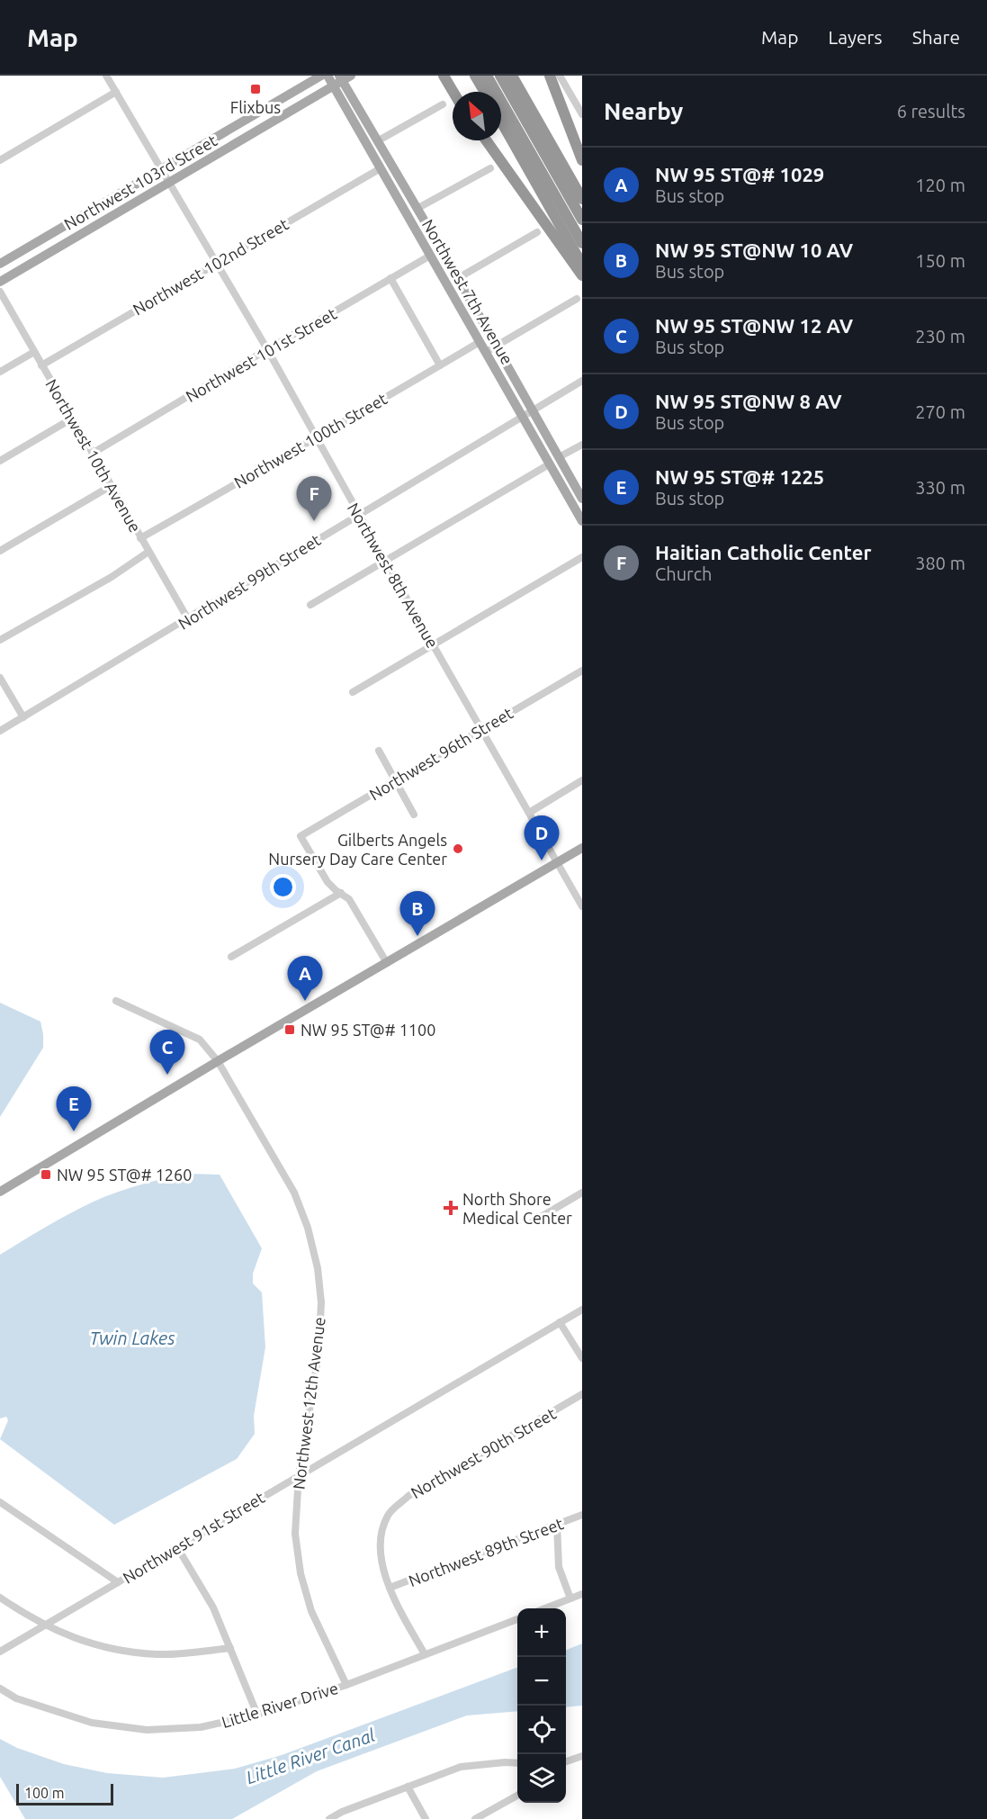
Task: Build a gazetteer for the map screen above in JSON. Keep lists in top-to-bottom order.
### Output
{
  "streets": {
    "main road": ["Northwest 103rd Street", "Northwest 7th Avenue"],
    "street": [
      "Northwest 102nd Street",
      "Northwest 101st Street",
      "Northwest 100th Street",
      "Northwest 10th Avenue",
      "Northwest 8th Avenue",
      "Northwest 99th Street",
      "Northwest 96th Street",
      "Northwest 12th Avenue",
      "Northwest 90th Street",
      "Northwest 91st Street",
      "Northwest 89th Street",
      "Little River Drive"
    ]
  },
  "crossings": [
    ["Northwest 103rd Street", "Northwest 7th Avenue"],
    ["Northwest 103rd Street", "Northwest 8th Avenue"],
    ["Northwest 102nd Street", "Northwest 7th Avenue"],
    ["Northwest 102nd Street", "Northwest 10th Avenue"],
    ["Northwest 102nd Street", "Northwest 8th Avenue"],
    ["Northwest 7th Avenue", "Northwest 101st Street"],
    ["Northwest 7th Avenue", "Northwest 100th Street"],
    ["Northwest 7th Avenue", "Northwest 99th Street"],
    ["Northwest 101st Street", "Northwest 10th Avenue"],
    ["Northwest 101st Street", "Northwest 8th Avenue"],
    ["Northwest 100th Street", "Northwest 10th Avenue"],
    ["Northwest 100th Street", "Northwest 8th Avenue"],
    ["Northwest 10th Avenue", "Northwest 99th Street"],
    ["Northwest 8th Avenue", "Northwest 99th Street"],
    ["Northwest 8th Avenue", "Northwest 96th Street"],
    ["Northwest 12th Avenue", "Northwest 91st Street"],
    ["Northwest 12th Avenue", "Little River Drive"],
    ["Northwest 90th Street", "Northwest 89th Street"]
  ],
  "water": ["Twin Lakes", "Little River Canal"],
  "places": {
    "transit": ["Flixbus", "NW 95 ST@# 1100", "NW 95 ST@# 1260"],
    "other": ["Gilberts Angels Nursery Day Care Center"],
    "health": ["North Shore Medical Center"]
  },
  "scale_bar": "100 m",
  "north": "top left",
  "page": {
    "header": "Map",
    "nav": ["Map", "Layers", "Share"],
    "heading": ["Nearby", "6 results"],
    "list": [
      {
        "mark": "A",
        "name": "NW 95 ST@# 1029",
        "note": "Bus stop",
        "value": "120 m"
      },
      {
        "mark": "B",
        "name": "NW 95 ST@NW 10 AV",
        "note": "Bus stop",
        "value": "150 m"
      },
      {
        "mark": "C",
        "name": "NW 95 ST@NW 12 AV",
        "note": "Bus stop",
        "value": "230 m"
      },
      {
        "mark": "D",
        "name": "NW 95 ST@NW 8 AV",
        "note": "Bus stop",
        "value": "270 m"
      },
      {
        "mark": "E",
        "name": "NW 95 ST@# 1225",
        "note": "Bus stop",
        "value": "330 m"
      },
      {
        "mark": "F",
        "name": "Haitian Catholic Center",
        "note": "Church",
        "value": "380 m"
      }
    ],
    "pins": [
      "F",
      "D",
      "B",
      "A",
      "C",
      "E"
    ],
    "map_buttons": ["+", "−"],
    "scale": "100 m"
  }
}
